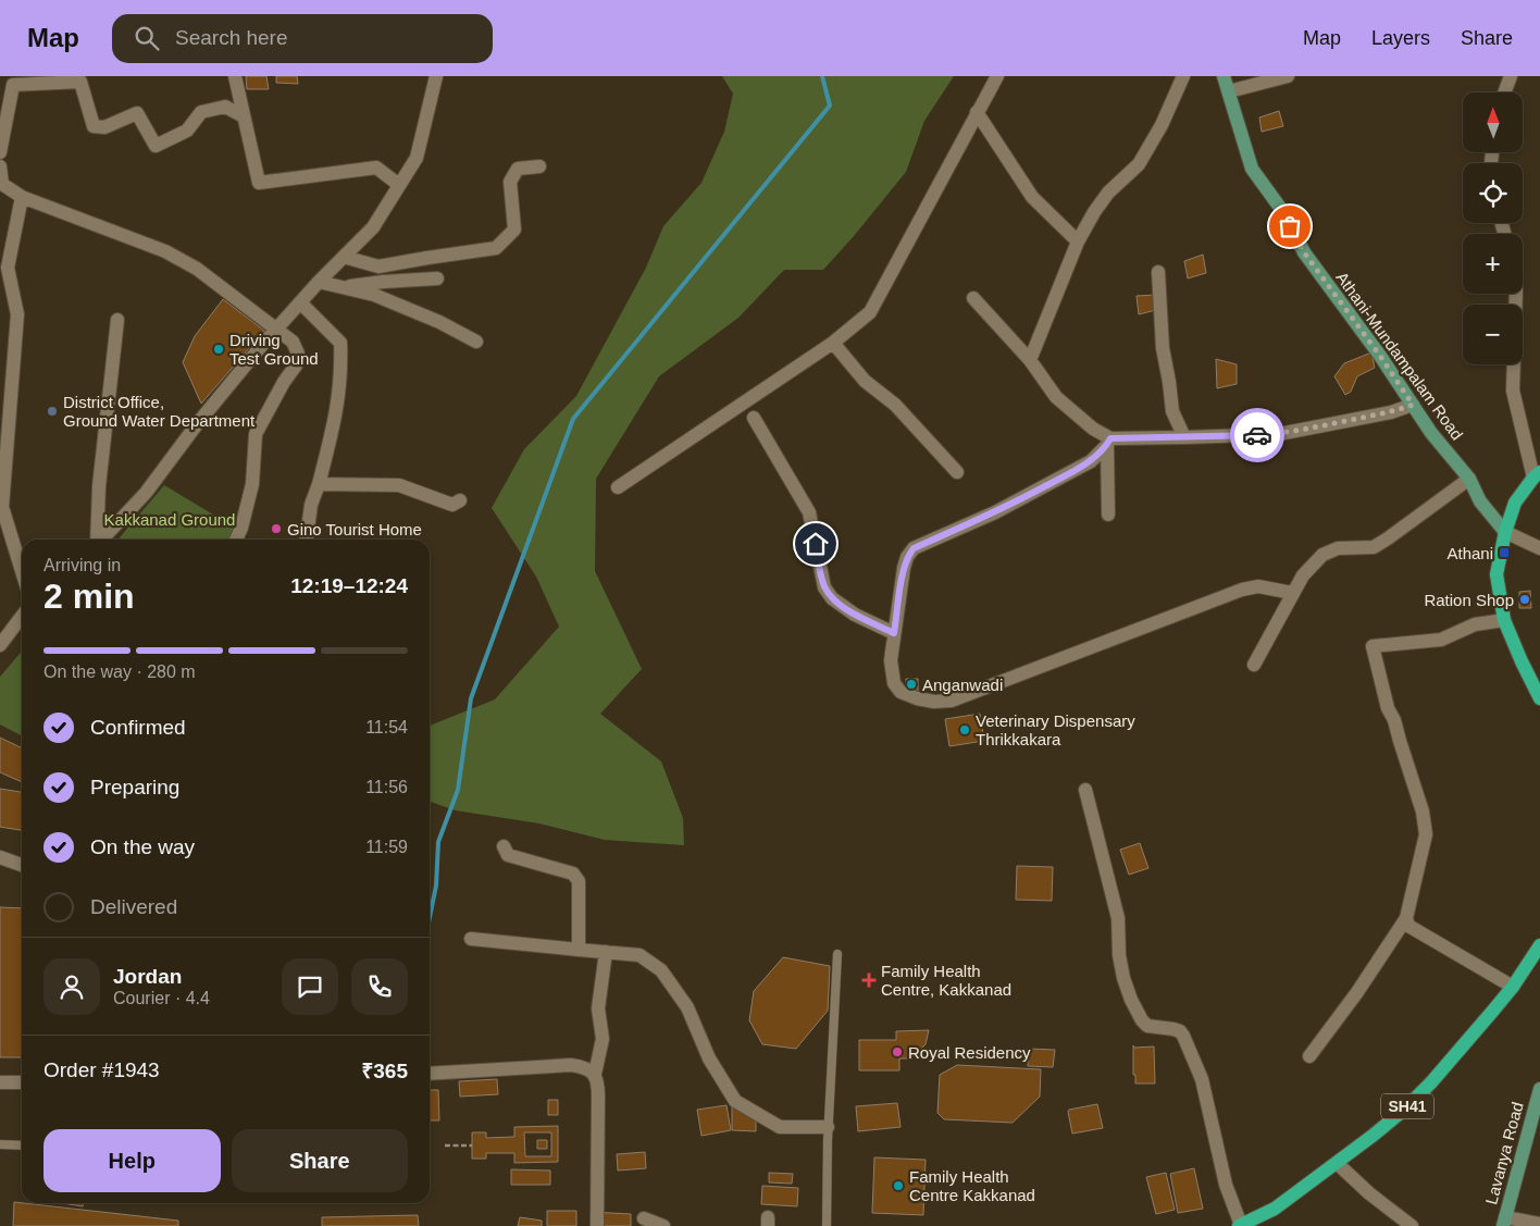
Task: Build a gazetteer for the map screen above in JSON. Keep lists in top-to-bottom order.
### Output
{
  "streets": {
    "main road": ["SH41"],
    "street": ["Athani-Mundampalam Road", "Lavanya Road"]
  },
  "parks": ["Kakkanad Ground"],
  "places": {
    "other": [
      "Driving Test Ground",
      "District Office, Ground Water Department",
      "Gino Tourist Home",
      "Ration Shop",
      "Anganwadi",
      "Veterinary Dispensary Thrikkakara",
      "Royal Residency",
      "Family Health Centre Kakkanad"
    ],
    "transit": ["Athani"],
    "health": ["Family Health Centre, Kakkanad"]
  },
  "north": "top",
  "page": {
    "header": "Map",
    "search": "Search here",
    "nav": ["Map", "Layers", "Share"],
    "map_buttons": ["+", "−"],
    "heading": ["2 min", "Arriving in", "12:19–12:24"],
    "panel": [
      "Jordan",
      "Courier · 4.4",
      "Order #1943",
      "₹365"
    ],
    "bar": "On the way · 280 m",
    "list": [
      ["Confirmed", "11:54"],
      ["Preparing", "11:56"],
      ["On the way", "11:59"],
      "Delivered"
    ],
    "buttons": ["Help", "Share"]
  }
}
